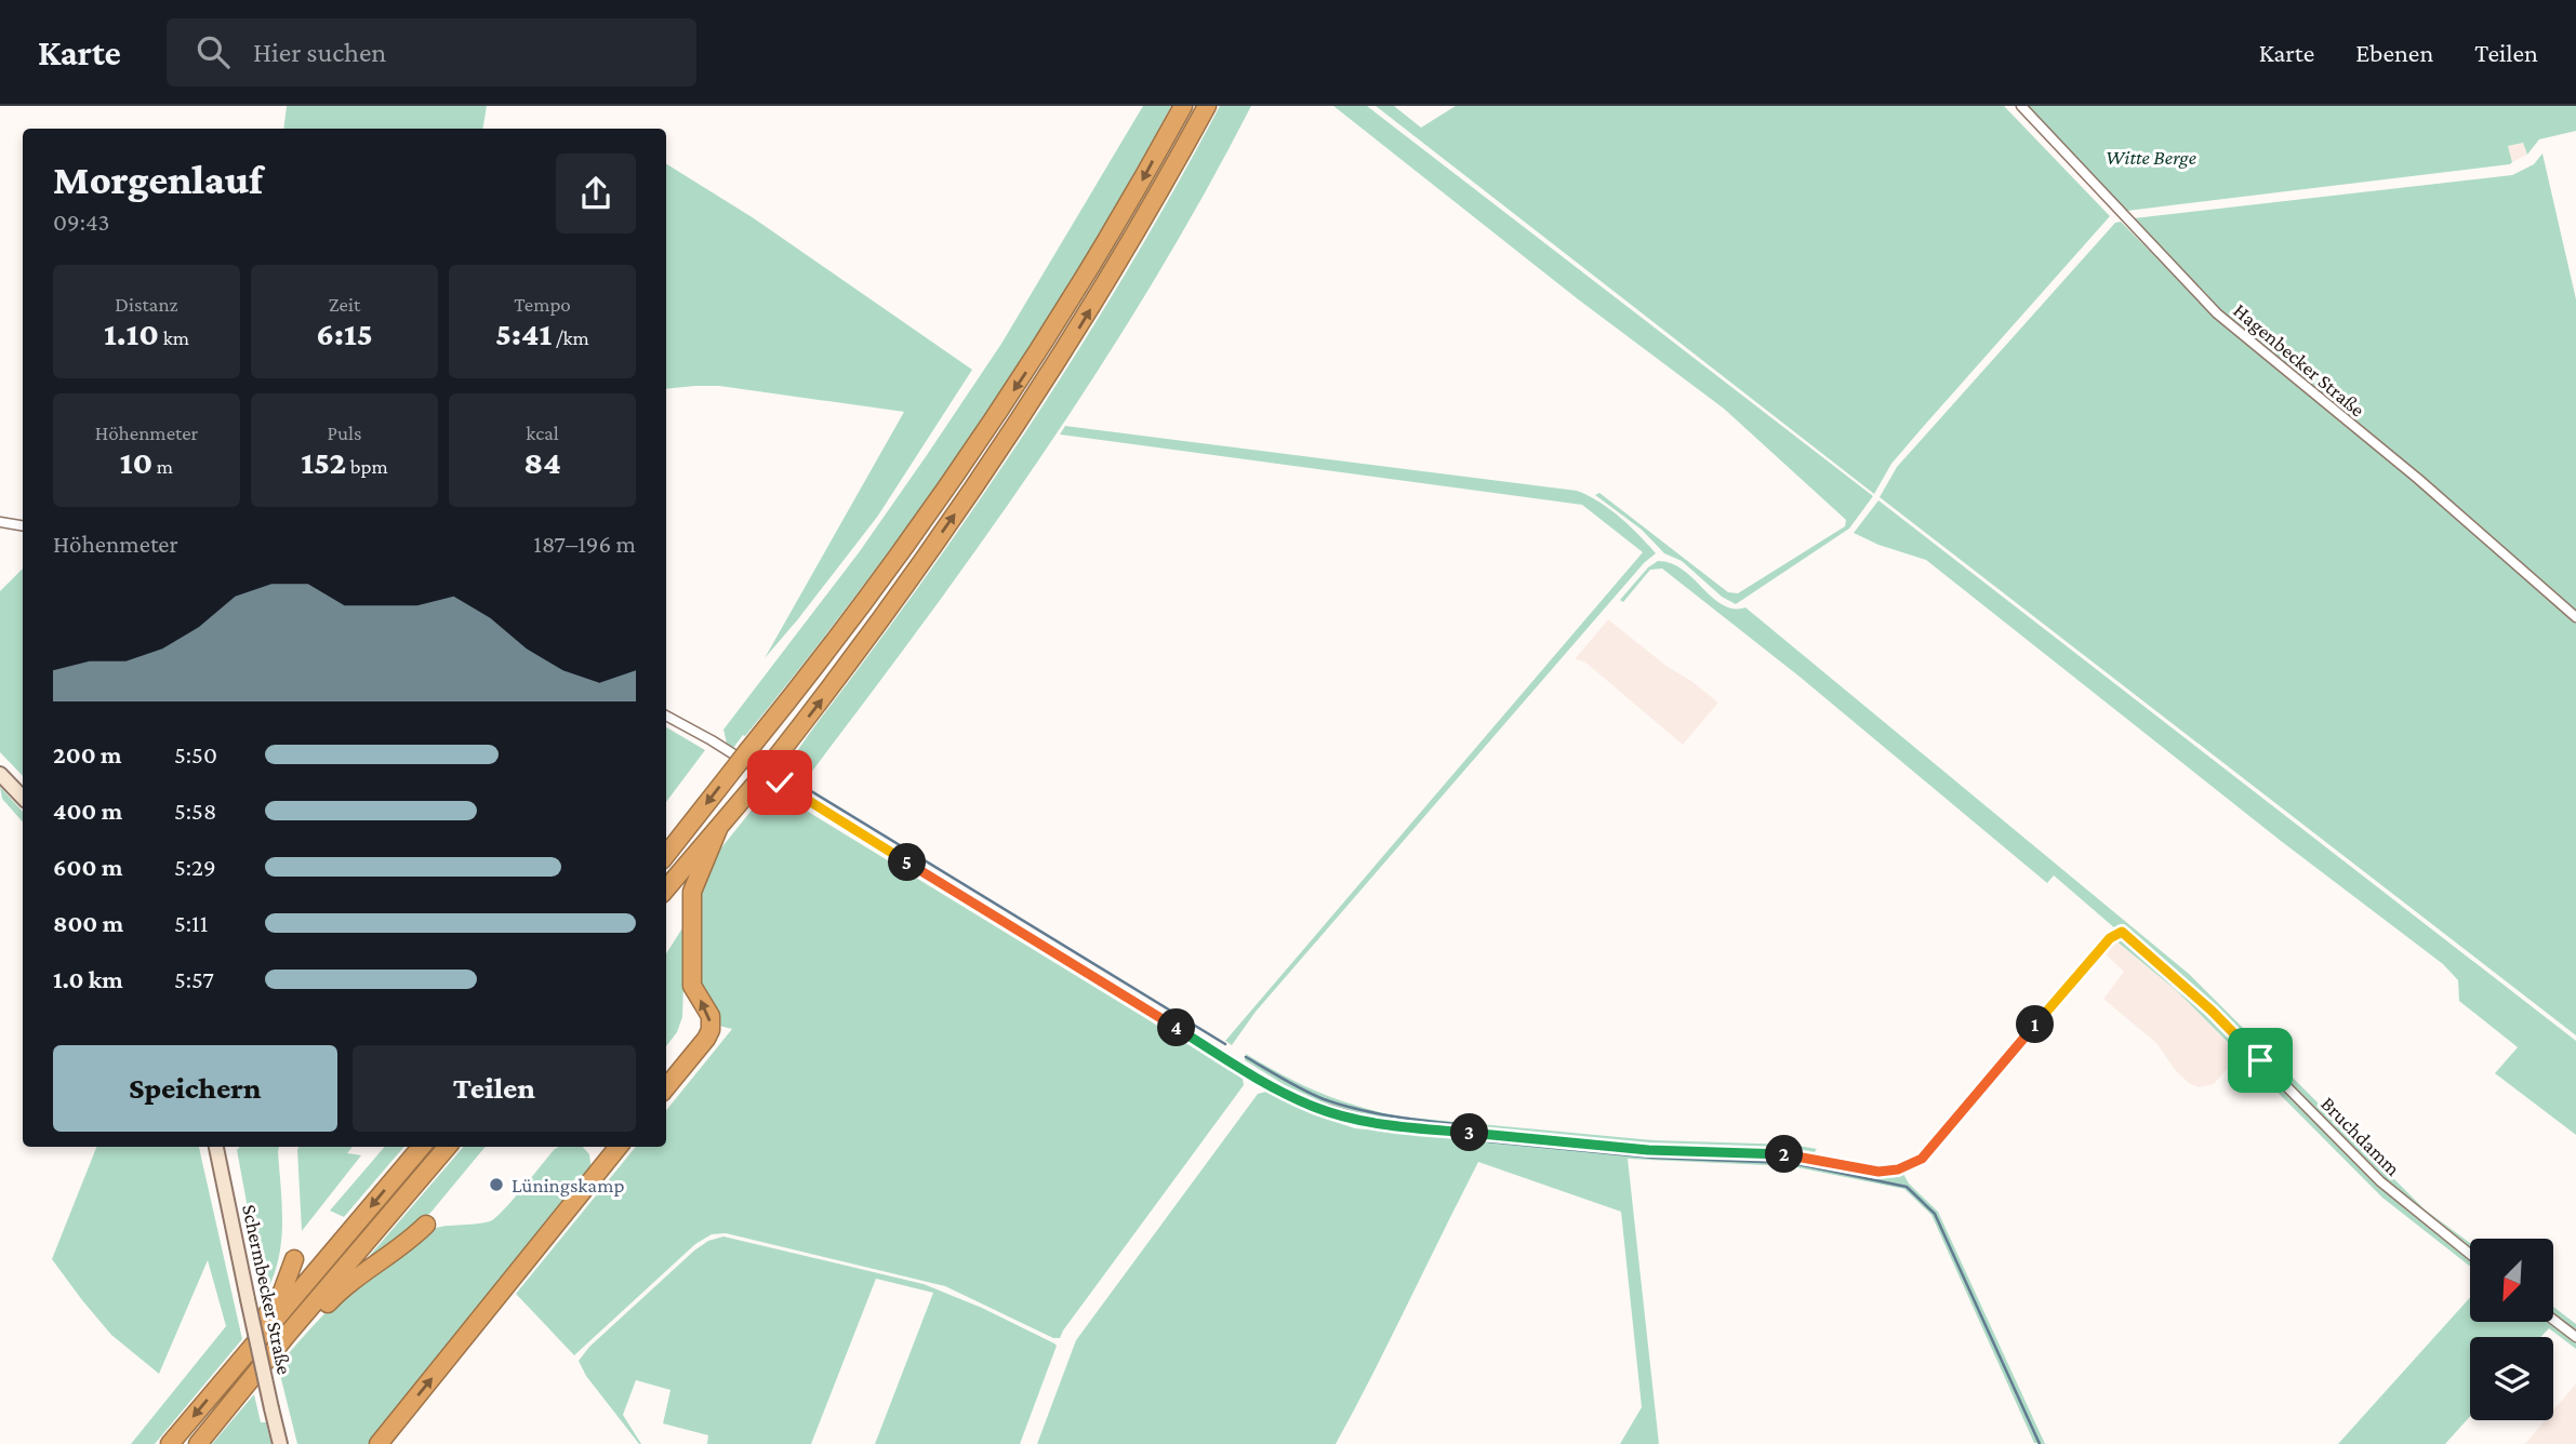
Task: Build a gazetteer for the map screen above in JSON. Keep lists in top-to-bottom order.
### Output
{
  "streets": {
    "main road": ["Schermbecker Straße"],
    "street": ["Hagenbecker Straße", "Bruchdamm"]
  },
  "parks": ["Witte Berge"],
  "places": ["Lüningskamp"],
  "north": "bottom left",
  "page": {
    "header": "Karte",
    "search": "Hier suchen",
    "nav": ["Karte", "Ebenen", "Teilen"],
    "heading": ["Morgenlauf", "09:43"],
    "stats": [
      ["Distanz", "1.10 km"],
      ["Zeit", "6:15"],
      ["Tempo", "5:41 /km"],
      ["Höhenmeter", "10 m"],
      ["Puls", "152 bpm"],
      ["kcal", "84"]
    ],
    "chart": ["Höhenmeter", "187–196 m"],
    "list": [
      {
        "name": "200 m",
        "note": "5:50"
      },
      {
        "name": "400 m",
        "note": "5:58"
      },
      {
        "name": "600 m",
        "note": "5:29"
      },
      {
        "name": "800 m",
        "note": "5:11"
      },
      {
        "name": "1.0 km",
        "note": "5:57"
      }
    ],
    "pins": [
      "5",
      "1",
      "4",
      "3",
      "2"
    ],
    "buttons": ["Speichern", "Teilen"]
  }
}
